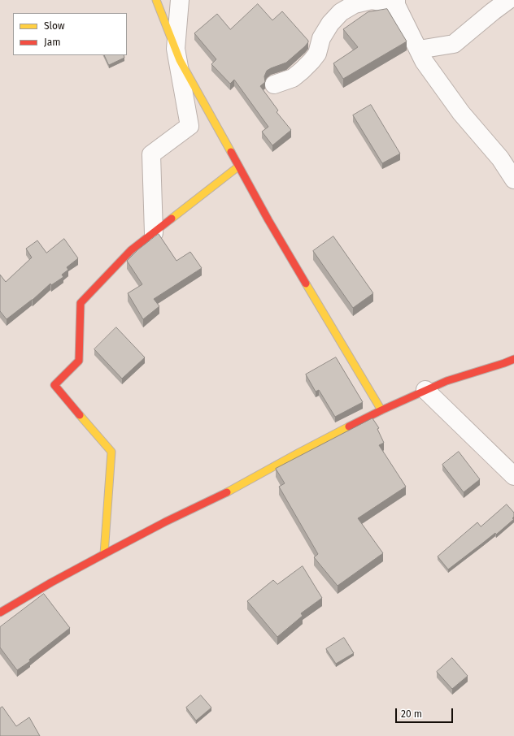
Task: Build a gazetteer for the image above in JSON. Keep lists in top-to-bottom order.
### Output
{
  "legend": ["Slow", "Jam"],
  "scale_bar": "20 m"
}
